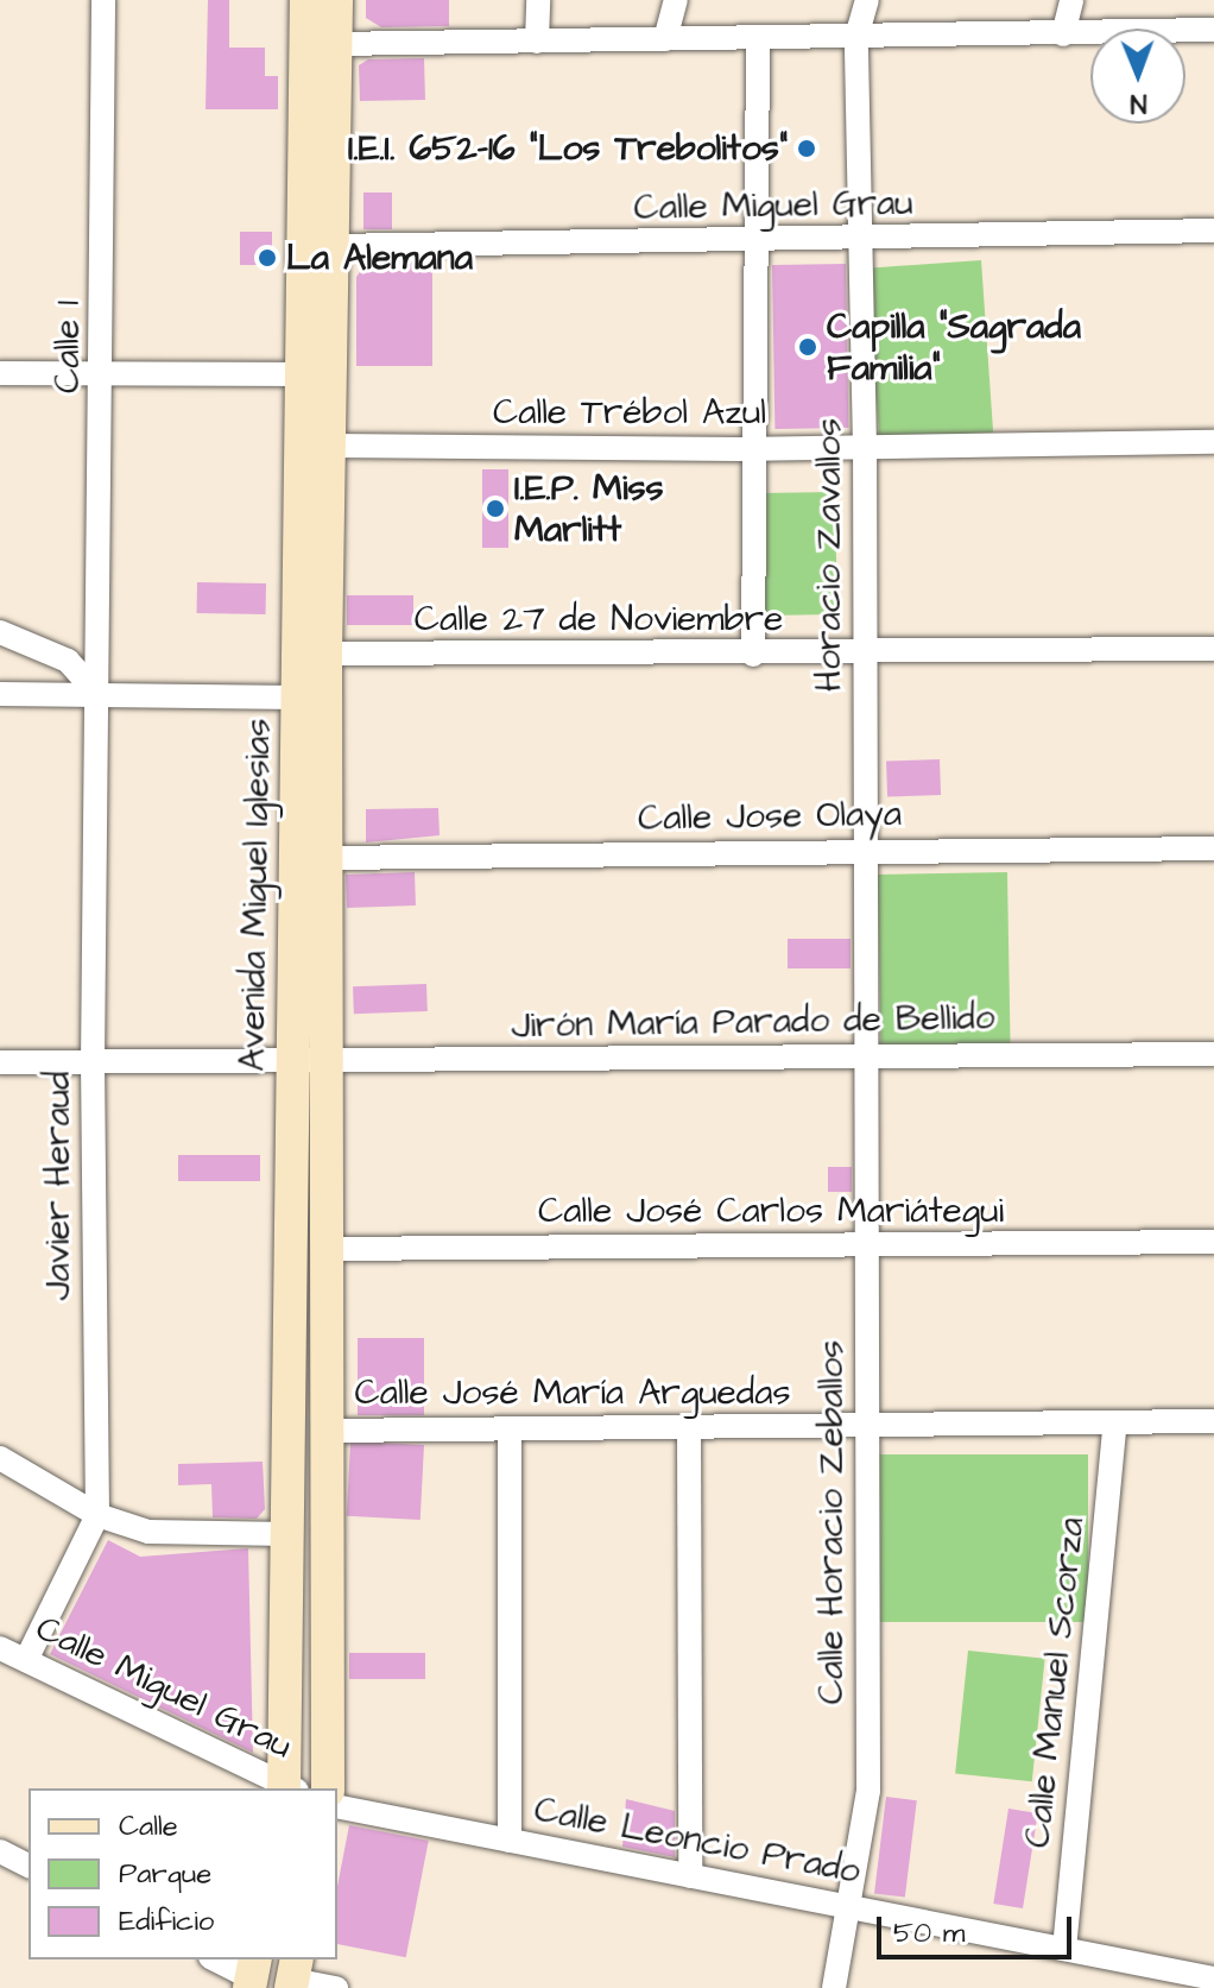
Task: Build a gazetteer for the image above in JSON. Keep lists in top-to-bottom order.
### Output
{
  "streets": {
    "main road": ["Avenida Miguel Iglesias"],
    "street": [
      "Calle Miguel Grau",
      "Calle 1",
      "Calle Trébol Azul",
      "Horacio Zavallos",
      "Calle 27 de Noviembre",
      "Calle Jose Olaya",
      "Jirón María Parado de Bellido",
      "Javier Heraud",
      "Calle José Carlos Mariátegui",
      "Calle José María Arguedas",
      "Calle Horacio Zeballos",
      "Calle Manuel Scorza",
      "Calle Leoncio Prado"
    ]
  },
  "crossings": [
    ["Calle Miguel Grau", "Horacio Zavallos"],
    ["Calle Miguel Grau", "Avenida Miguel Iglesias"],
    ["Calle Miguel Grau", "Javier Heraud"],
    ["Calle 1", "Javier Heraud"],
    ["Calle Trébol Azul", "Horacio Zavallos"],
    ["Calle Trébol Azul", "Avenida Miguel Iglesias"],
    ["Horacio Zavallos", "Calle 27 de Noviembre"],
    ["Horacio Zavallos", "Calle Jose Olaya"],
    ["Horacio Zavallos", "Jirón María Parado de Bellido"],
    ["Horacio Zavallos", "Calle Horacio Zeballos"],
    ["Calle 27 de Noviembre", "Avenida Miguel Iglesias"],
    ["Calle Jose Olaya", "Avenida Miguel Iglesias"],
    ["Avenida Miguel Iglesias", "Jirón María Parado de Bellido"],
    ["Avenida Miguel Iglesias", "Calle José Carlos Mariátegui"],
    ["Avenida Miguel Iglesias", "Calle José María Arguedas"],
    ["Jirón María Parado de Bellido", "Javier Heraud"],
    ["Jirón María Parado de Bellido", "Calle Horacio Zeballos"],
    ["Calle José Carlos Mariátegui", "Calle Horacio Zeballos"],
    ["Calle José María Arguedas", "Calle Horacio Zeballos"],
    ["Calle José María Arguedas", "Calle Manuel Scorza"],
    ["Calle Horacio Zeballos", "Calle Leoncio Prado"],
    ["Calle Manuel Scorza", "Calle Leoncio Prado"]
  ],
  "places": [
    "I.E.I. 652-16 \"Los Trebolitos\"",
    "La Alemana",
    "Capilla \"Sagrada Familia\"",
    "I.E.P. Miss Marlitt"
  ],
  "legend": ["Calle", "Parque", "Edificio"],
  "scale_bar": "50 m",
  "north": "bottom"
}
